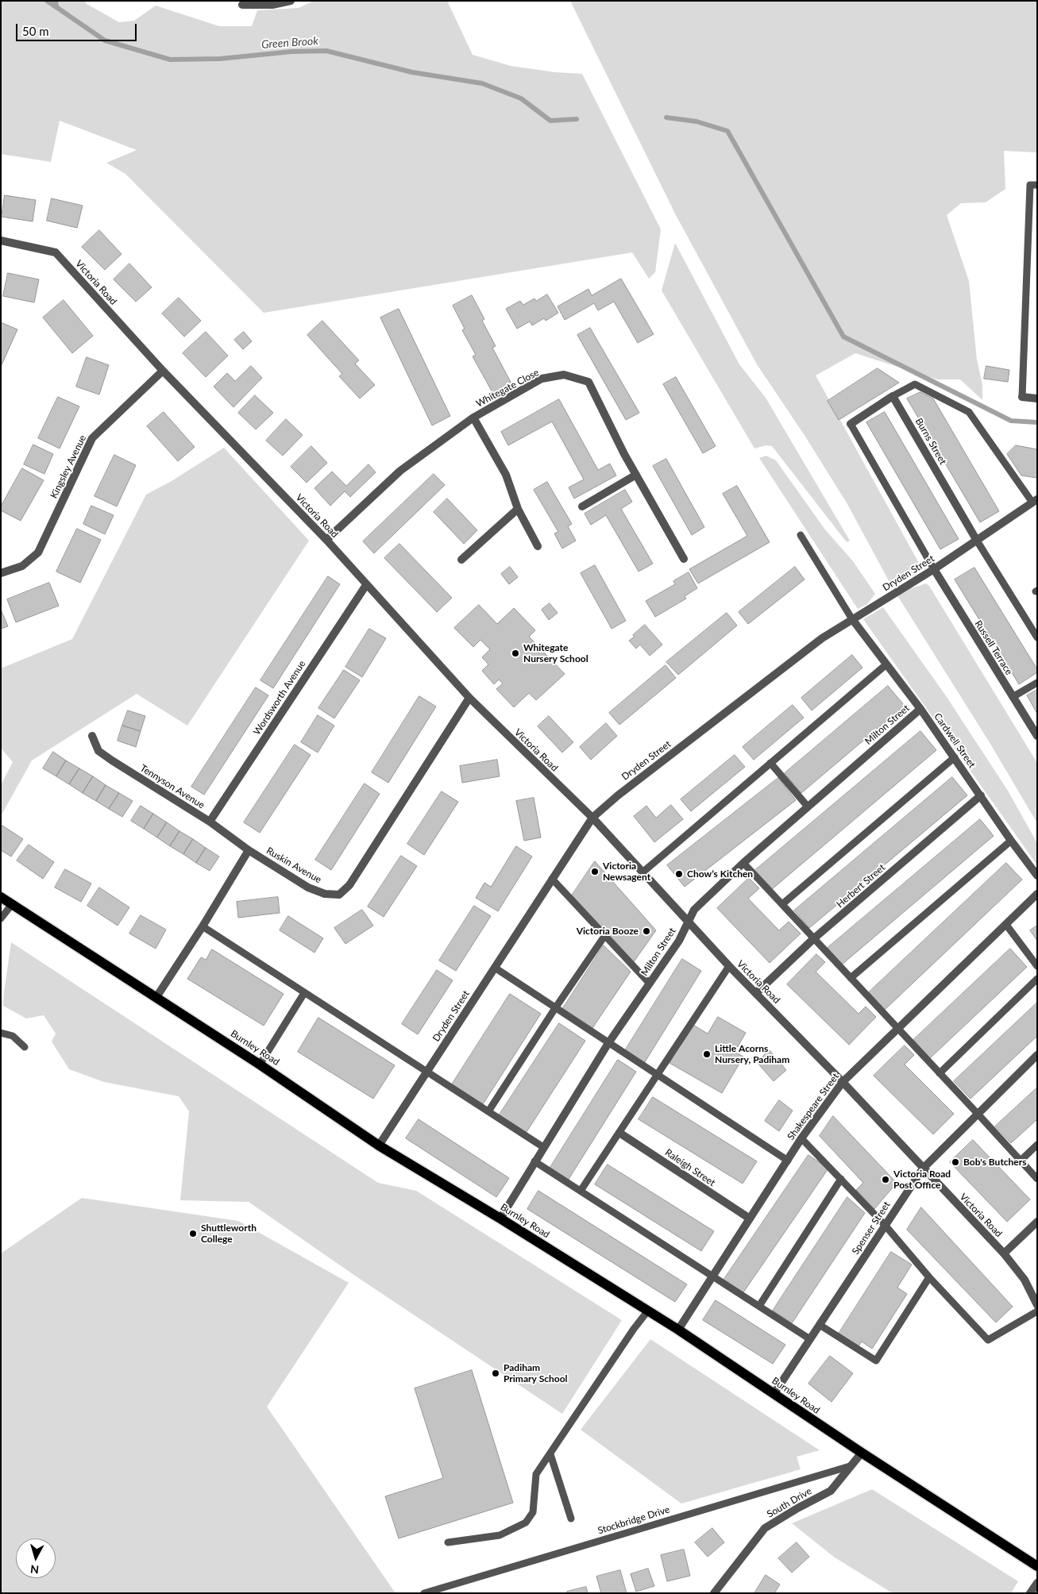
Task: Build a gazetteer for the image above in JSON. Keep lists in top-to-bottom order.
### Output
{
  "streets": {
    "main road": ["Burnley Road"],
    "street": [
      "Victoria Road",
      "Whitegate Close",
      "Burns Street",
      "Kingsley Avenue",
      "Dryden Street",
      "Russell Terrace",
      "Wordsworth Avenue",
      "Milton Street",
      "Cardwell Street",
      "Tennyson Avenue",
      "Ruskin Avenue",
      "Herbert Street",
      "Shakespeare Street",
      "Raleigh Street",
      "Spenser Street",
      "South Drive"
    ],
    "lane": ["Stockbridge Drive"]
  },
  "crossings": [
    ["Victoria Road", "Whitegate Close"],
    ["Victoria Road", "Kingsley Avenue"],
    ["Victoria Road", "Dryden Street"],
    ["Victoria Road", "Wordsworth Avenue"],
    ["Victoria Road", "Milton Street"],
    ["Victoria Road", "Ruskin Avenue"],
    ["Victoria Road", "Herbert Street"],
    ["Victoria Road", "Shakespeare Street"],
    ["Victoria Road", "Spenser Street"],
    ["Burns Street", "Dryden Street"],
    ["Dryden Street", "Russell Terrace"],
    ["Dryden Street", "Cardwell Street"],
    ["Dryden Street", "Burnley Road"],
    ["Wordsworth Avenue", "Tennyson Avenue"],
    ["Milton Street", "Cardwell Street"],
    ["Milton Street", "Burnley Road"],
    ["Cardwell Street", "Herbert Street"],
    ["Tennyson Avenue", "Ruskin Avenue"],
    ["Burnley Road", "Shakespeare Street"],
    ["Burnley Road", "Spenser Street"],
    ["Burnley Road", "South Drive"],
    ["Shakespeare Street", "Raleigh Street"],
    ["South Drive", "Stockbridge Drive"]
  ],
  "water": ["Green Brook"],
  "places": [
    "Whitegate Nursery School",
    "Victoria Newsagent",
    "Chow’s Kitchen",
    "Victoria Booze",
    "Little Acorns Nursery, Padiham",
    "Bob's Butchers",
    "Victoria Road Post Office",
    "Shuttleworth College",
    "Padiham Primary School"
  ],
  "scale_bar": "50 m",
  "north": "bottom"
}
